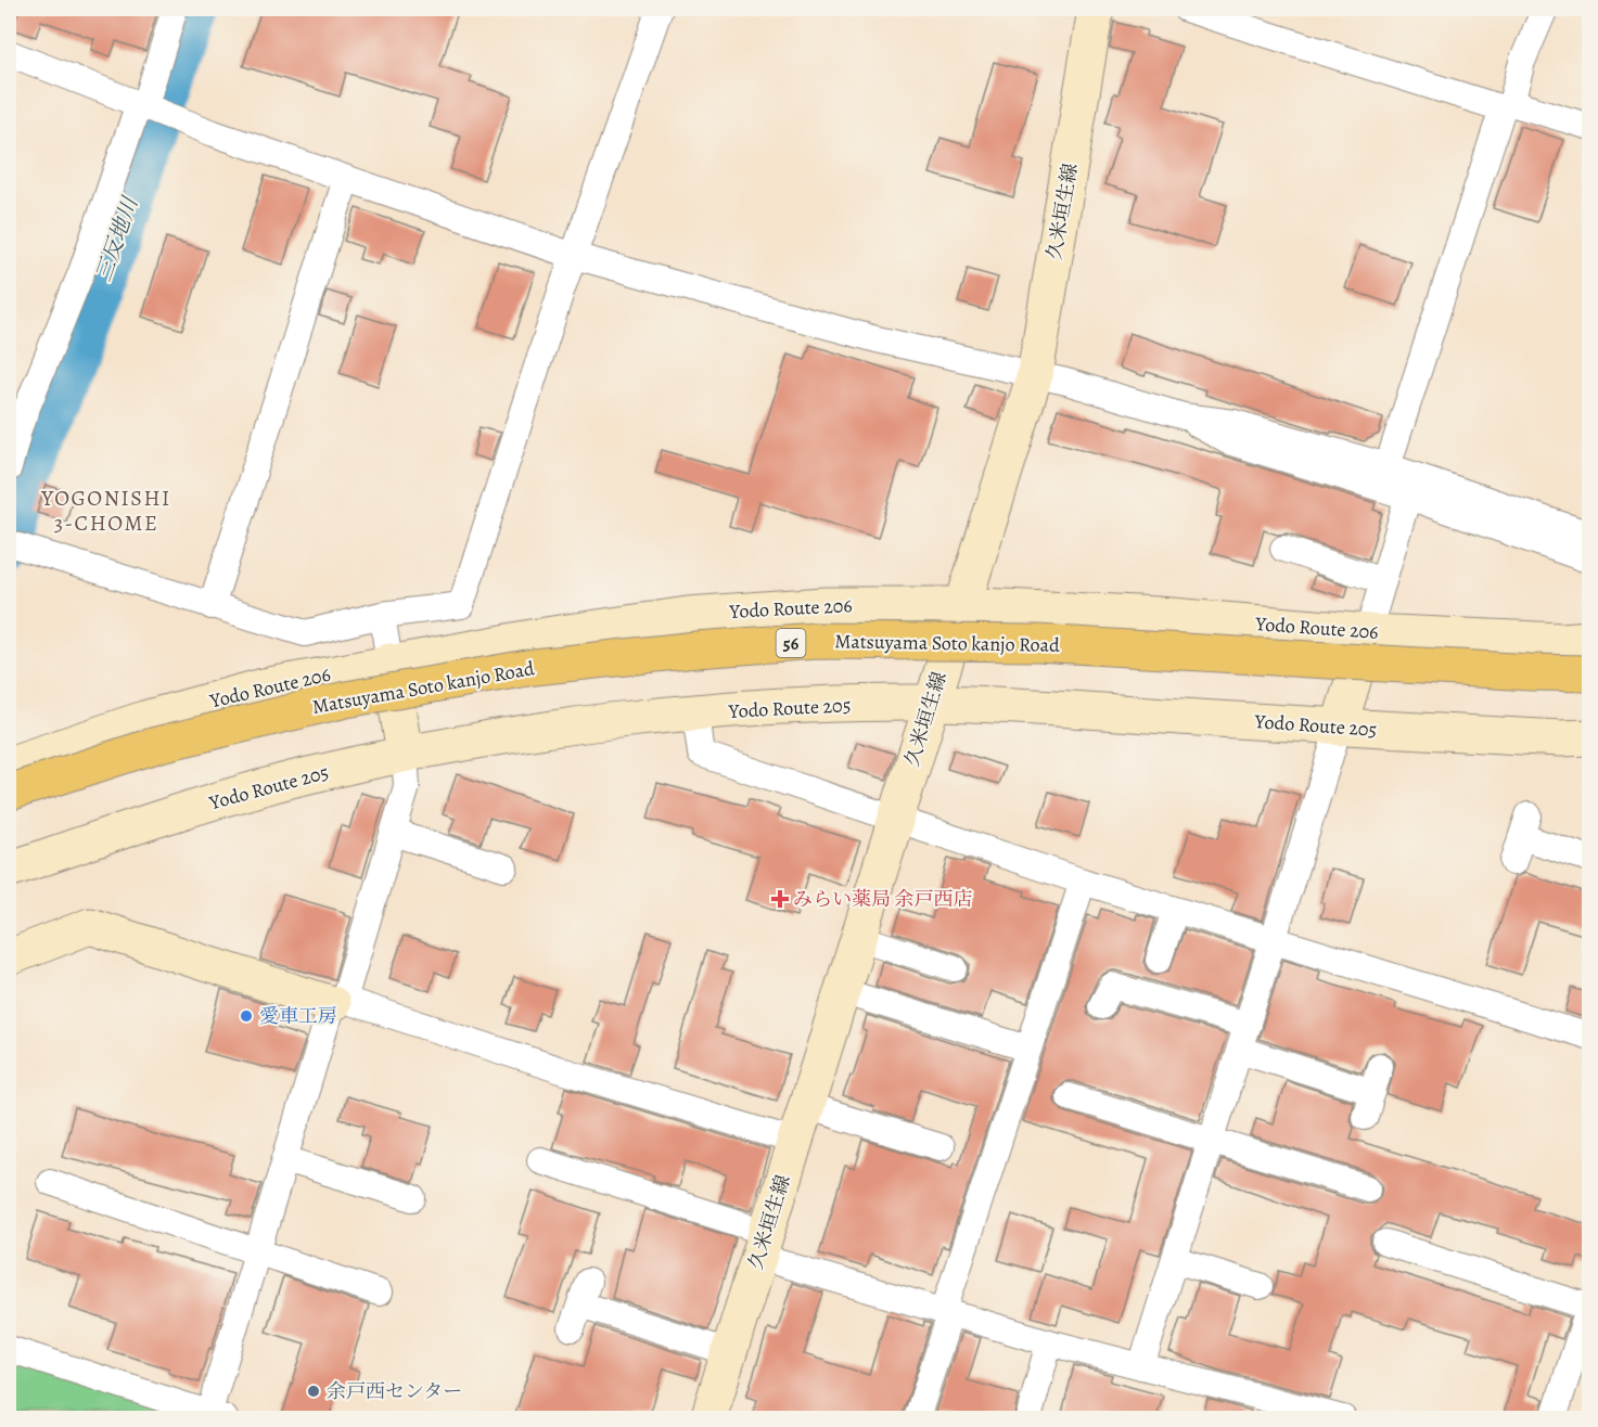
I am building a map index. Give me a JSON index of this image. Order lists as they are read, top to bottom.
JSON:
{
  "streets": {
    "highway": ["56", "Matsuyama Soto kanjo Road"],
    "street": ["久米垣生線", "Yodo Route 206", "Yodo Route 205"]
  },
  "crossings": [
    ["久米垣生線", "Yodo Route 206"],
    ["久米垣生線", "Yodo Route 205"]
  ],
  "districts": ["YOGONISHI 3-CHOME"],
  "water": ["三反地川"],
  "places": {
    "health": ["みらい薬局 余戸西店"],
    "other": ["愛車工房", "余戸西センター"]
  }
}
